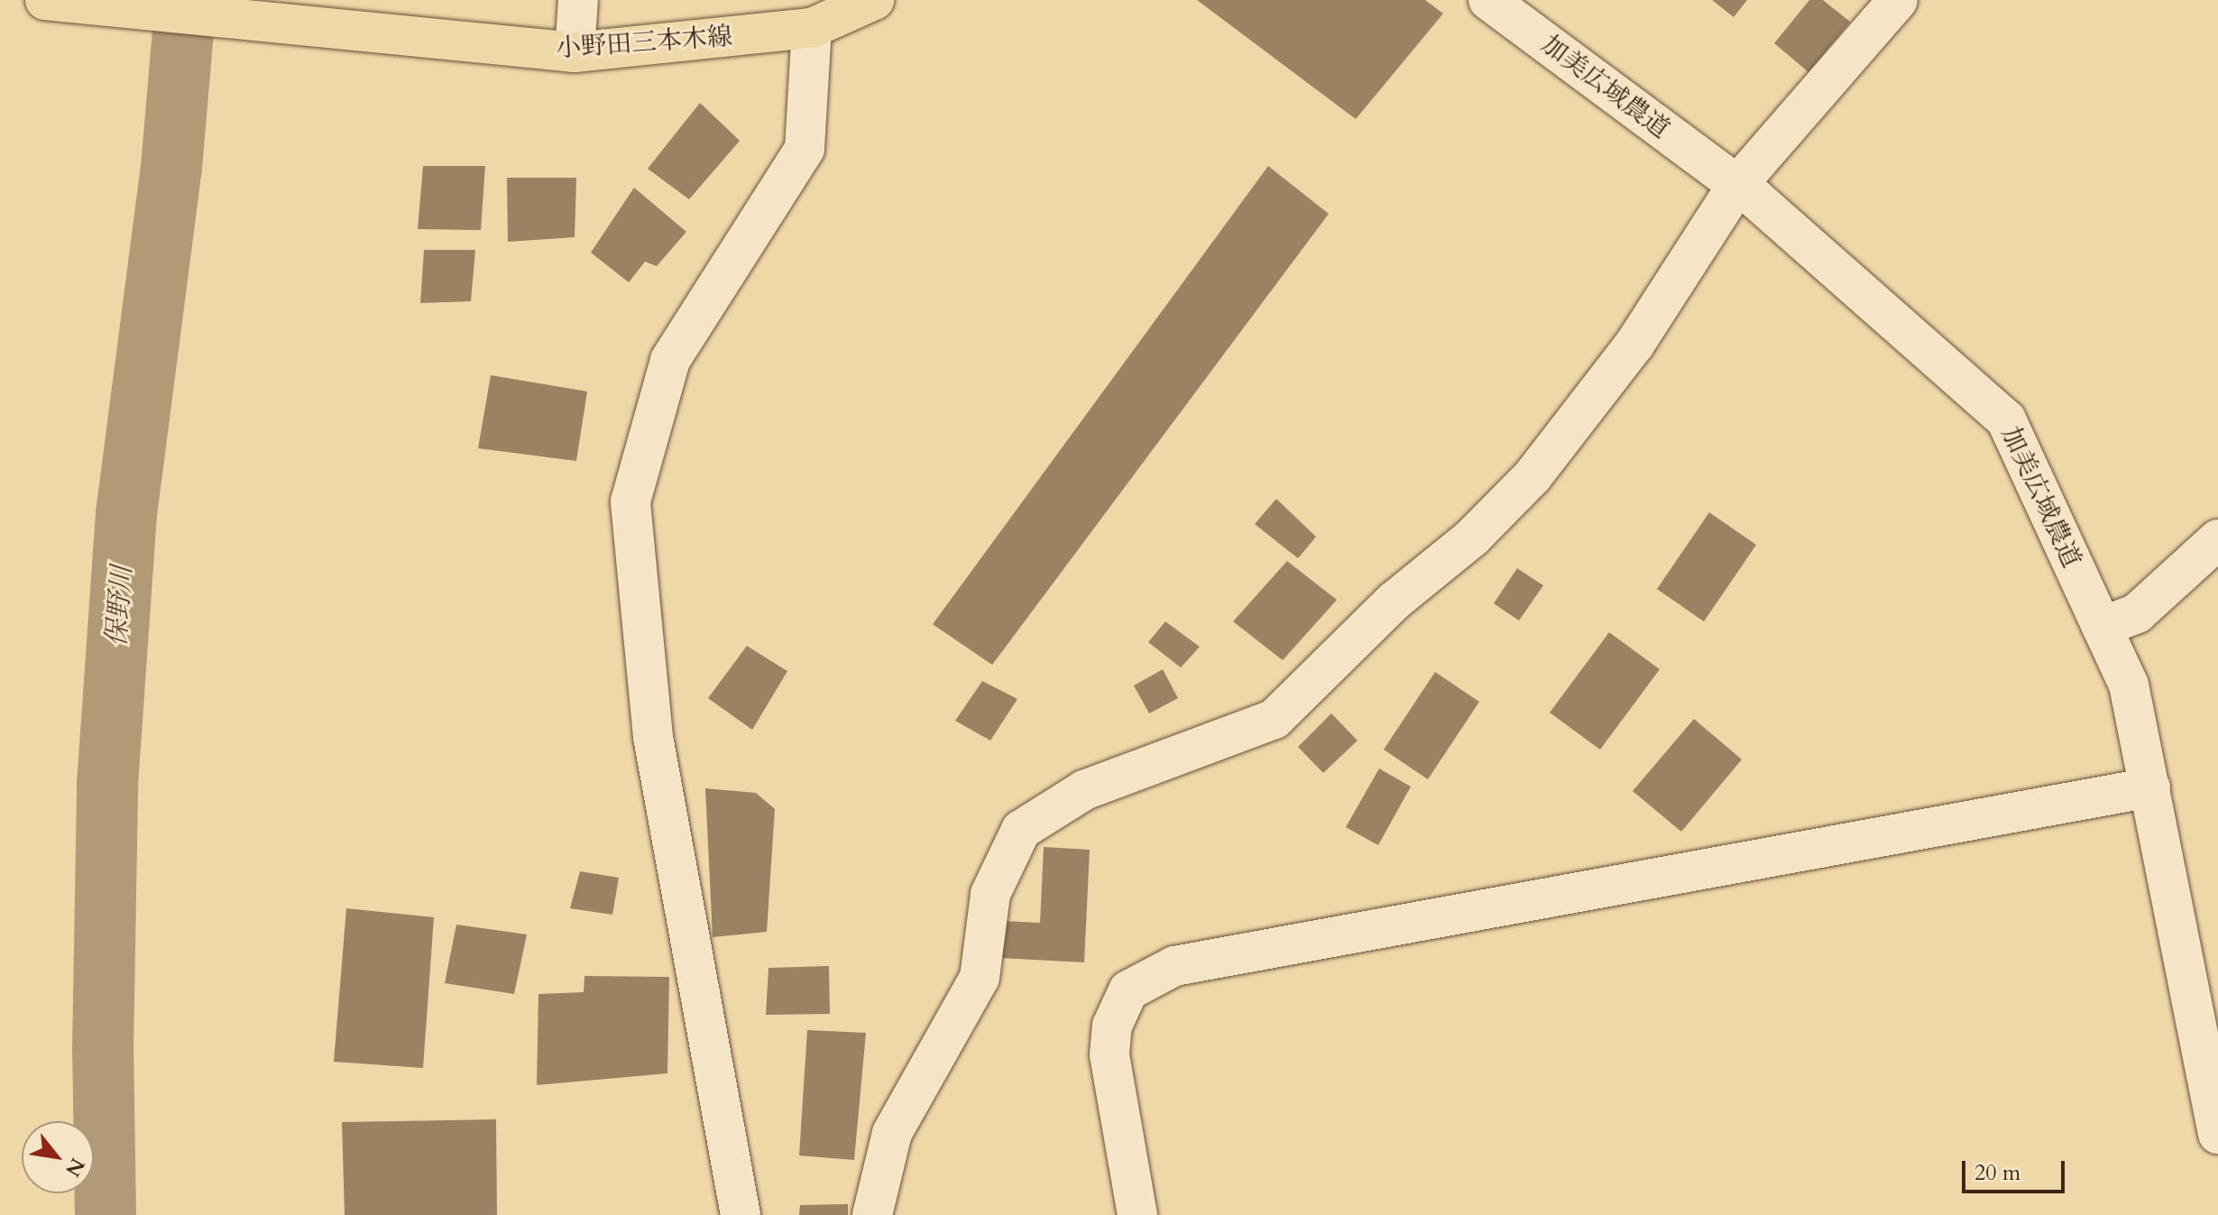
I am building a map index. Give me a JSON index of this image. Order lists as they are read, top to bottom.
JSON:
{
  "streets": {
    "main road": ["小野田三本木線"],
    "street": ["加美広域農道"]
  },
  "water": ["保野川"],
  "scale_bar": "20 m",
  "north": "bottom right"
}
